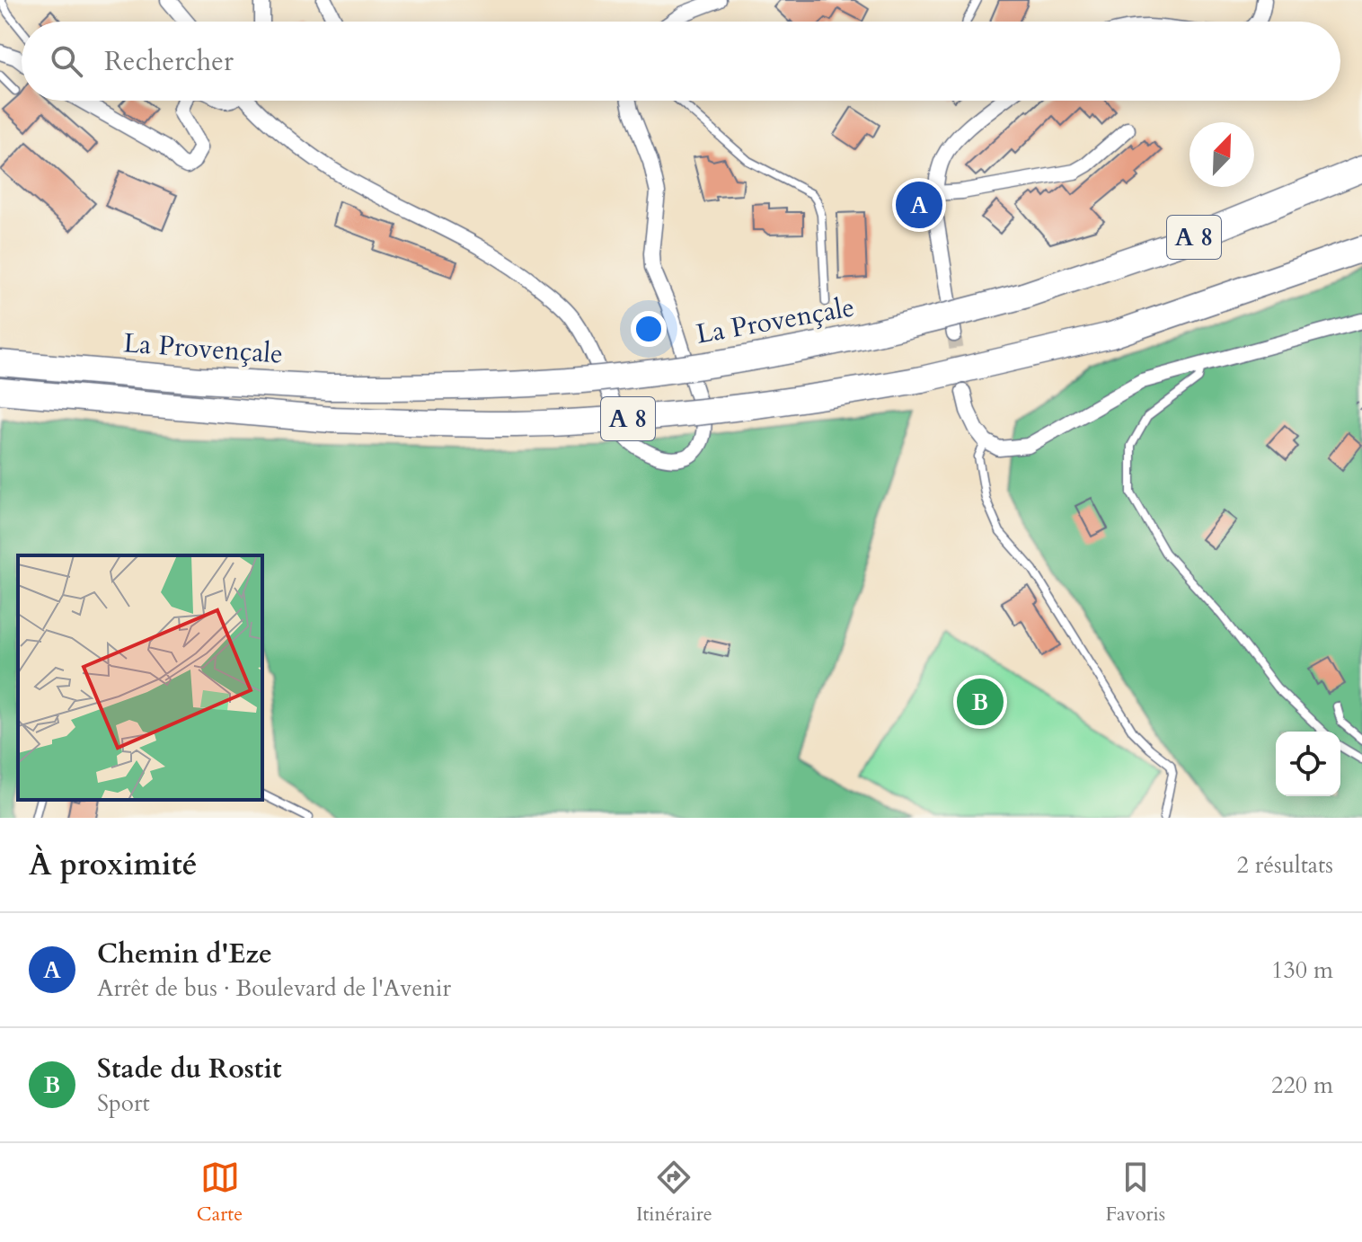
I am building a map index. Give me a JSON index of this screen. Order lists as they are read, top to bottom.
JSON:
{
  "streets": {
    "highway": ["A 8", "La Provençale"]
  },
  "north": "top right",
  "page": {
    "search": "Rechercher",
    "pins": ["A", "B"],
    "heading": ["À proximité", "2 résultats"],
    "list": [
      {
        "mark": "A",
        "name": "Chemin d'Eze",
        "note": "Arrêt de bus · Boulevard de l'Avenir",
        "value": "130 m"
      },
      {
        "mark": "B",
        "name": "Stade du Rostit",
        "note": "Sport",
        "value": "220 m"
      }
    ],
    "nav": ["Carte", "Itinéraire", "Favoris"]
  }
}
